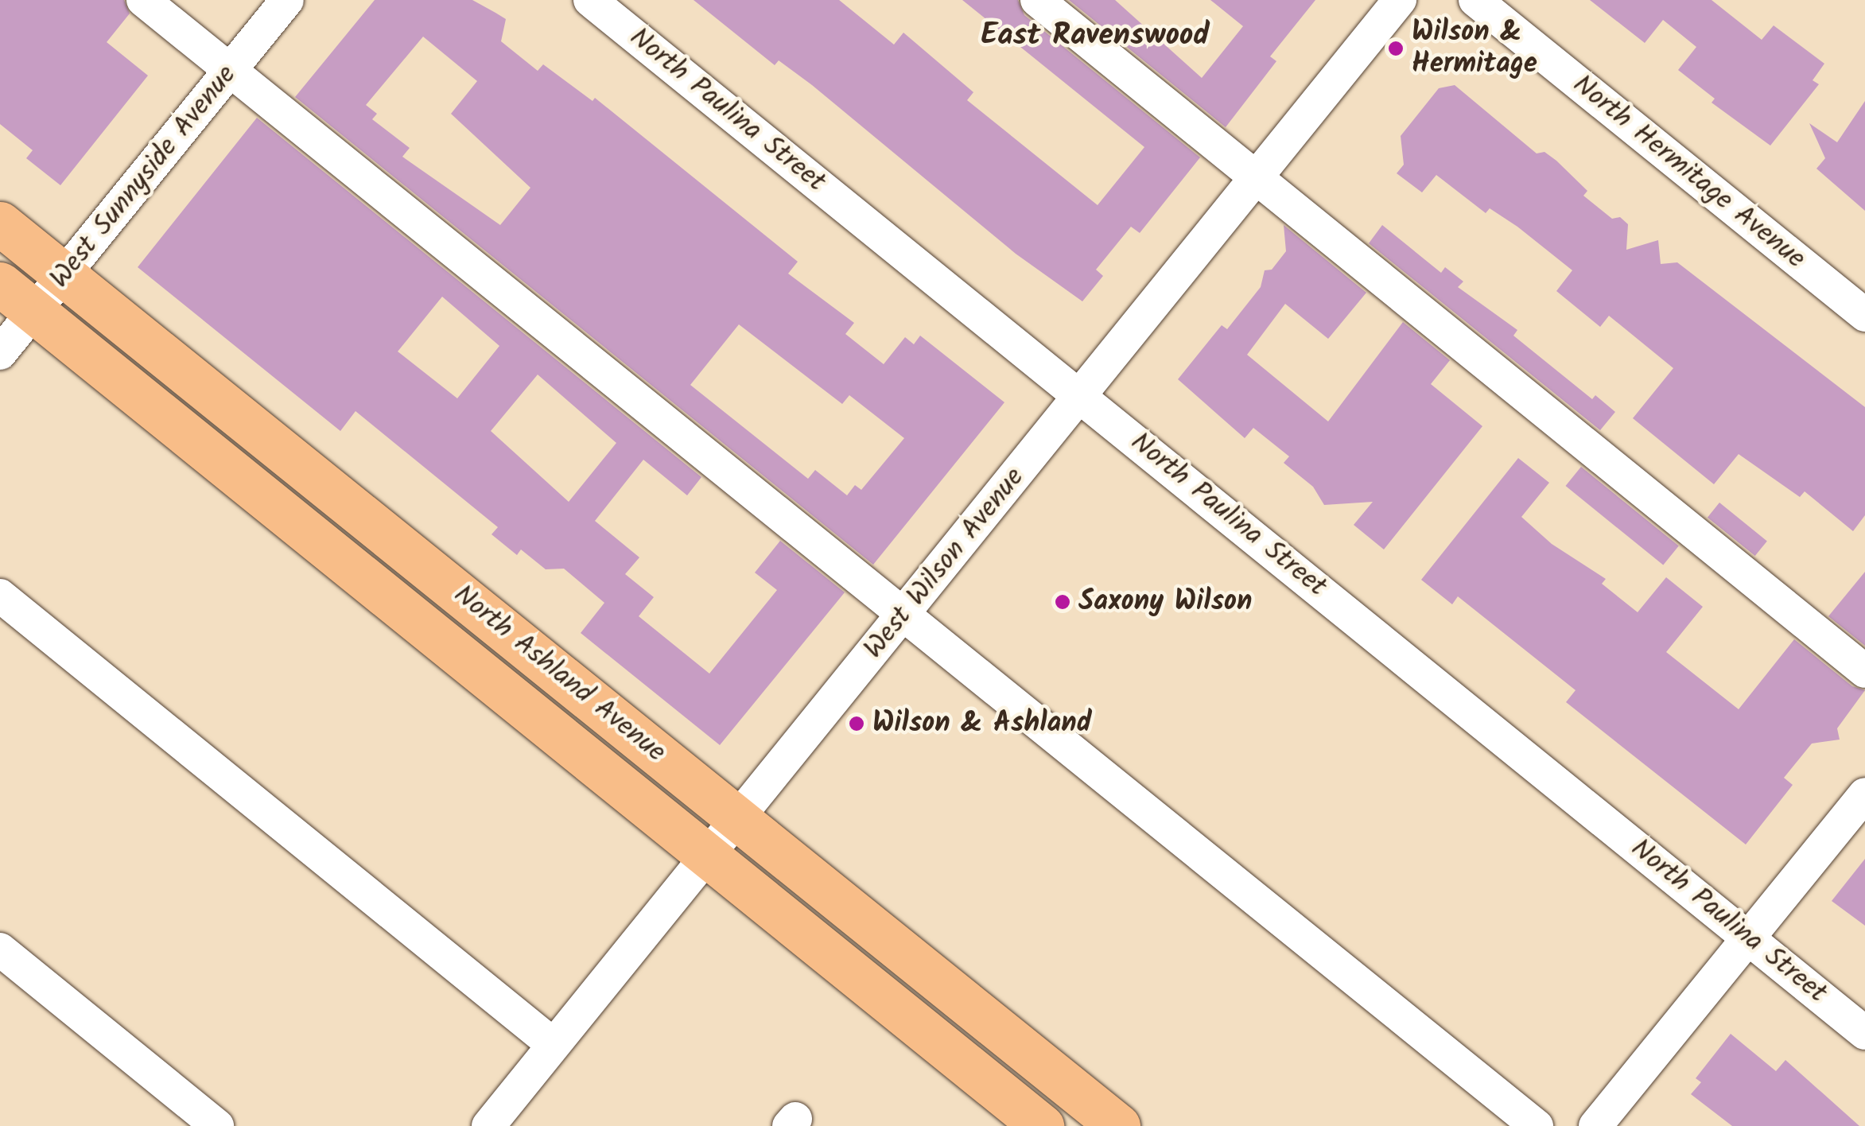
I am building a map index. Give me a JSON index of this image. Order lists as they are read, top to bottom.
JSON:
{
  "streets": {
    "main road": ["North Ashland Avenue"],
    "street": [
      "North Paulina Street",
      "North Hermitage Avenue",
      "West Sunnyside Avenue",
      "West Wilson Avenue"
    ]
  },
  "crossings": [
    ["North Paulina Street", "West Wilson Avenue"],
    ["West Sunnyside Avenue", "North Ashland Avenue"],
    ["West Wilson Avenue", "North Ashland Avenue"]
  ],
  "districts": ["East Ravenswood"],
  "places": ["Wilson & Hermitage", "Saxony Wilson", "Wilson & Ashland"]
}
